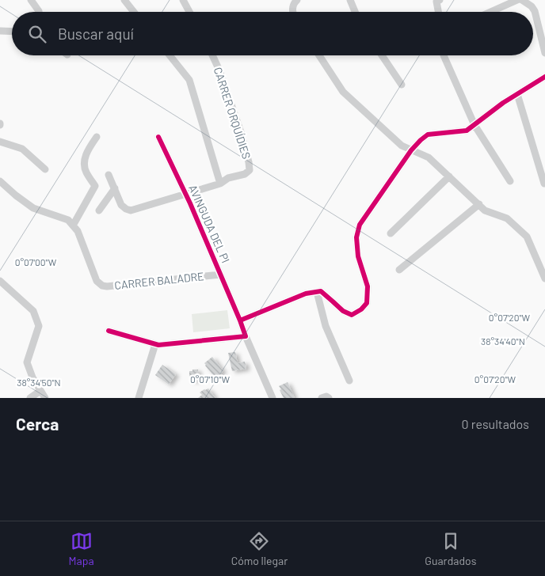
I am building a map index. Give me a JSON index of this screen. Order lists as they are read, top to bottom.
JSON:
{
  "streets": {
    "street": ["CARRER ORQUÍDIES", "AVINGUDA DEL PI", "CARRER BALADRE"]
  },
  "crossings": [
    ["CARRER ORQUÍDIES", "AVINGUDA DEL PI"],
    ["AVINGUDA DEL PI", "CARRER BALADRE"]
  ],
  "page": {
    "search": "Buscar aquí",
    "heading": ["Cerca", "0 resultados"],
    "nav": ["Mapa", "Cómo llegar", "Guardados"]
  },
  "coordinates": [
    "0°07'00\"W",
    "0°07'20\"W",
    "38°34'40\"N",
    "0°07'10\"W",
    "38°34'50\"N"
  ]
}
